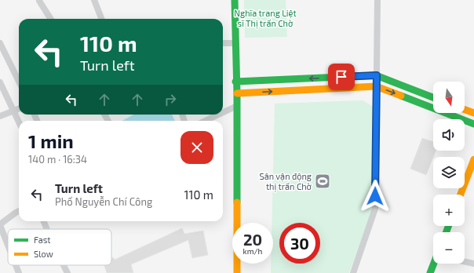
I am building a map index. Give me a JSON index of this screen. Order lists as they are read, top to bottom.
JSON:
{
  "parks": ["Nghĩa trang Liệt sĩ Thị trấn Chờ"],
  "places": {
    "sports": ["Sân vận động thị trấn Chờ"]
  },
  "legend": ["Fast", "Slow"],
  "north": "bottom",
  "page": {
    "turn": ["110 m", "Turn left"],
    "map_buttons": ["+", "−"],
    "heading": ["1 min", "140 m · 16:34"],
    "list": [
      {
        "name": "Turn left",
        "note": "Phố Nguyễn Chí Công",
        "value": "110 m"
      }
    ],
    "speed": "20 km/h",
    "limit": "30"
  }
}
